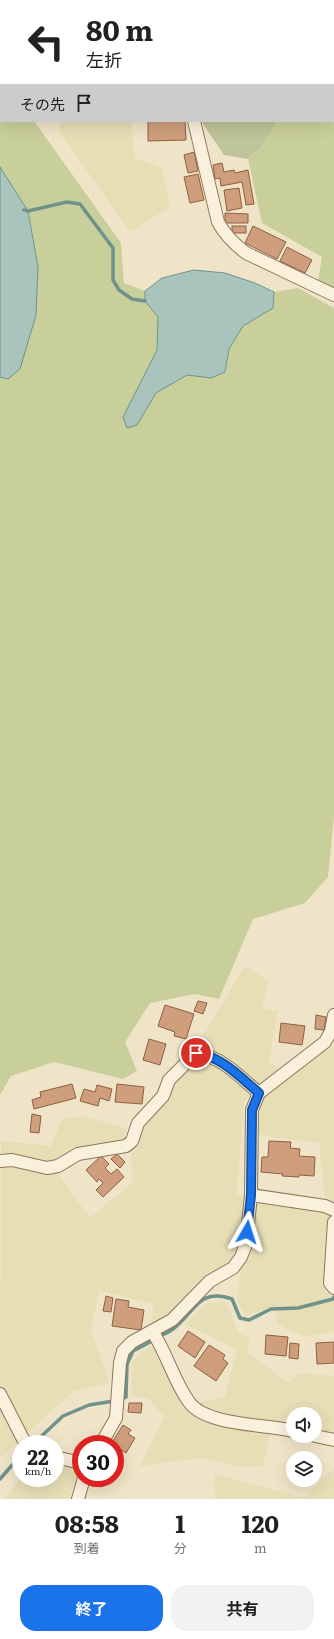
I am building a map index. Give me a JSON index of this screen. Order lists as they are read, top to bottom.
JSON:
{
  "page": {
    "turn": ["80 m", "左折"],
    "then": "その先",
    "speed": "22 km/h",
    "limit": "30",
    "eta": [
      "08:58",
      "到着",
      "1",
      "分",
      "120",
      "m"
    ],
    "buttons": ["終了", "共有"]
  }
}
